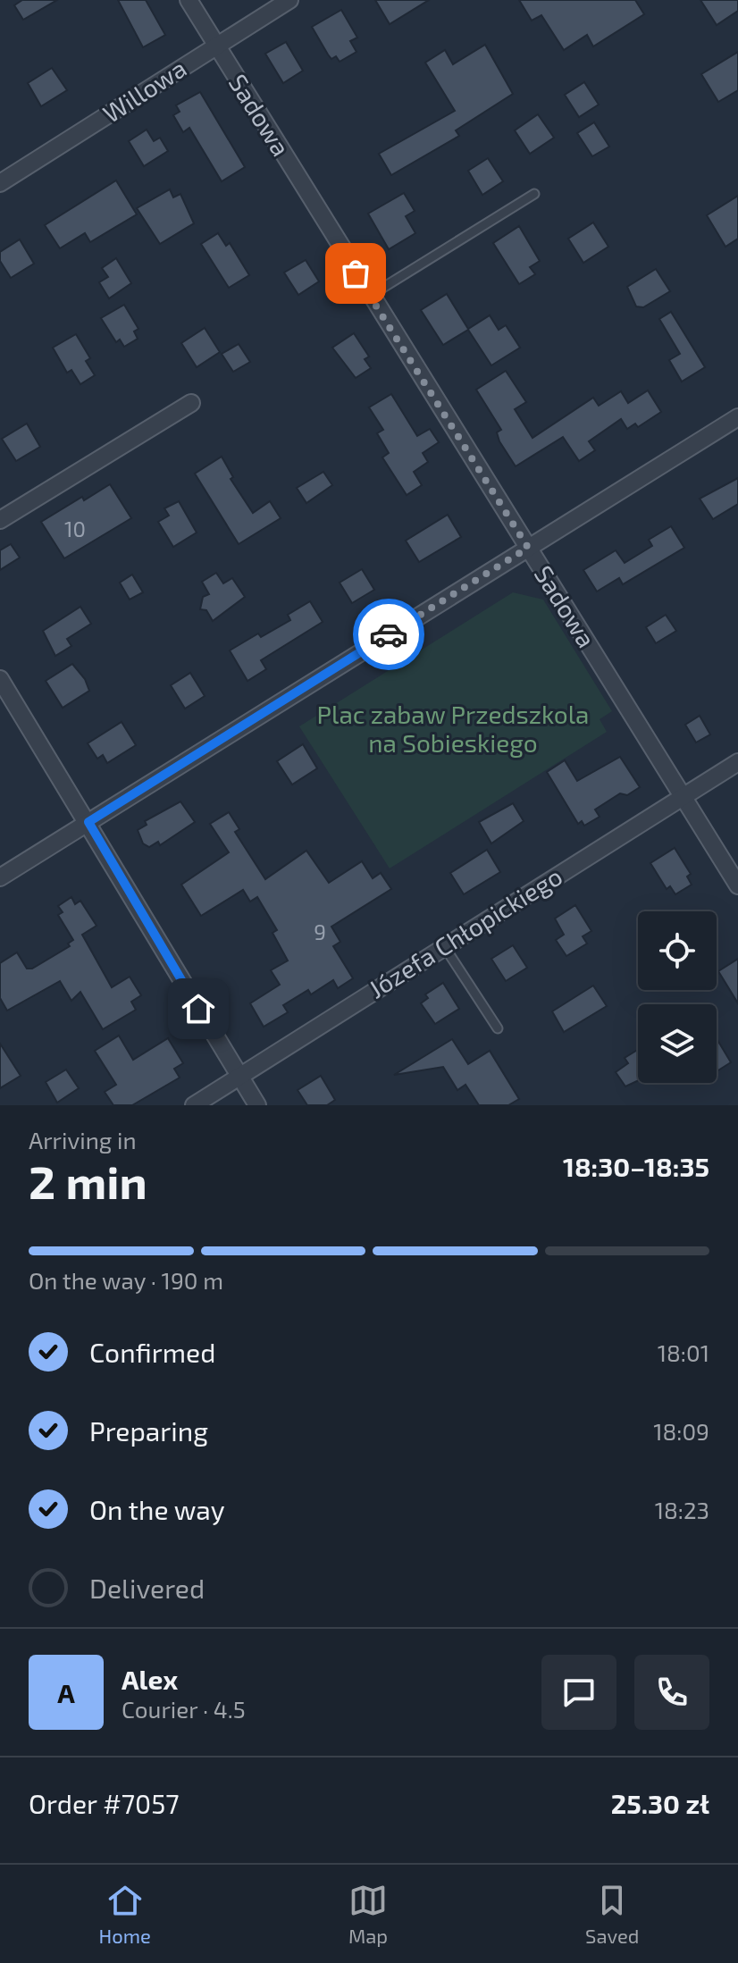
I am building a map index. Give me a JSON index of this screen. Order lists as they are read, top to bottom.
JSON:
{
  "streets": {
    "street": ["Willowa", "Sadowa", "Józefa Chłopickiego"]
  },
  "crossings": [
    ["Willowa", "Sadowa"],
    ["Sadowa", "Józefa Chłopickiego"]
  ],
  "parks": ["Plac zabaw Przedszkola na Sobieskiego"],
  "house_numbers": ["10", "9"],
  "page": {
    "heading": ["2 min", "Arriving in", "18:30–18:35"],
    "panel": [
      "Alex",
      "Courier · 4.5",
      "Order #7057",
      "25.30 zł"
    ],
    "bar": "On the way · 190 m",
    "list": [
      ["Confirmed", "18:01"],
      ["Preparing", "18:09"],
      ["On the way", "18:23"],
      "Delivered"
    ],
    "round": "A",
    "tabs": ["Home", "Map", "Saved"]
  }
}
